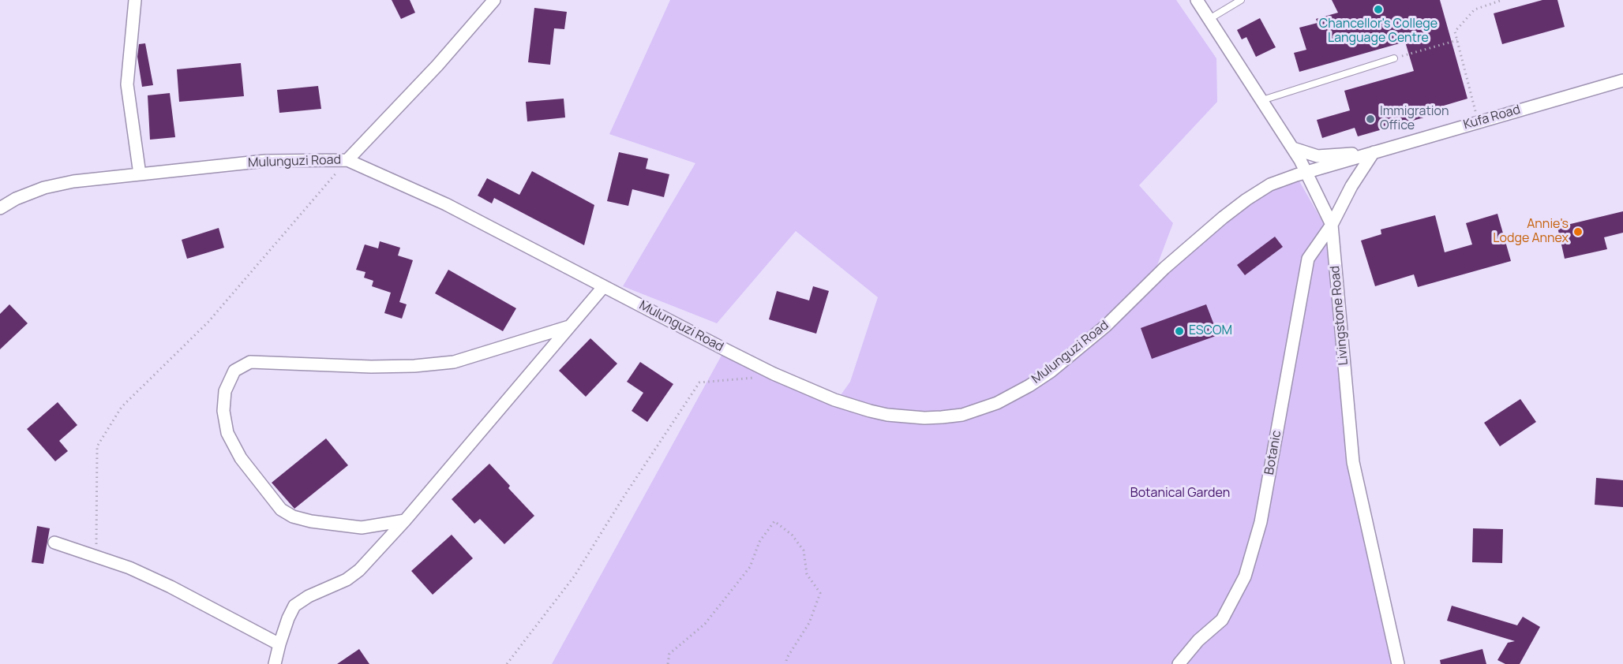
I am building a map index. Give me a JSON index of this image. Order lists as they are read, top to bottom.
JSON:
{
  "streets": {
    "street": [
      "Kufa Road",
      "Mulunguzi Road",
      "Livingstone Road",
      "Botanic"
    ]
  },
  "crossings": [
    ["Kufa Road", "Mulunguzi Road"],
    ["Kufa Road", "Livingstone Road"],
    ["Kufa Road", "Botanic"],
    ["Mulunguzi Road", "Livingstone Road"],
    ["Livingstone Road", "Botanic"]
  ],
  "parks": ["Botanical Garden"],
  "places": [
    "Chancellor's College Language Centre",
    "Immigration Office",
    "Annie's Lodge Annex",
    "ESCOM"
  ]
}
